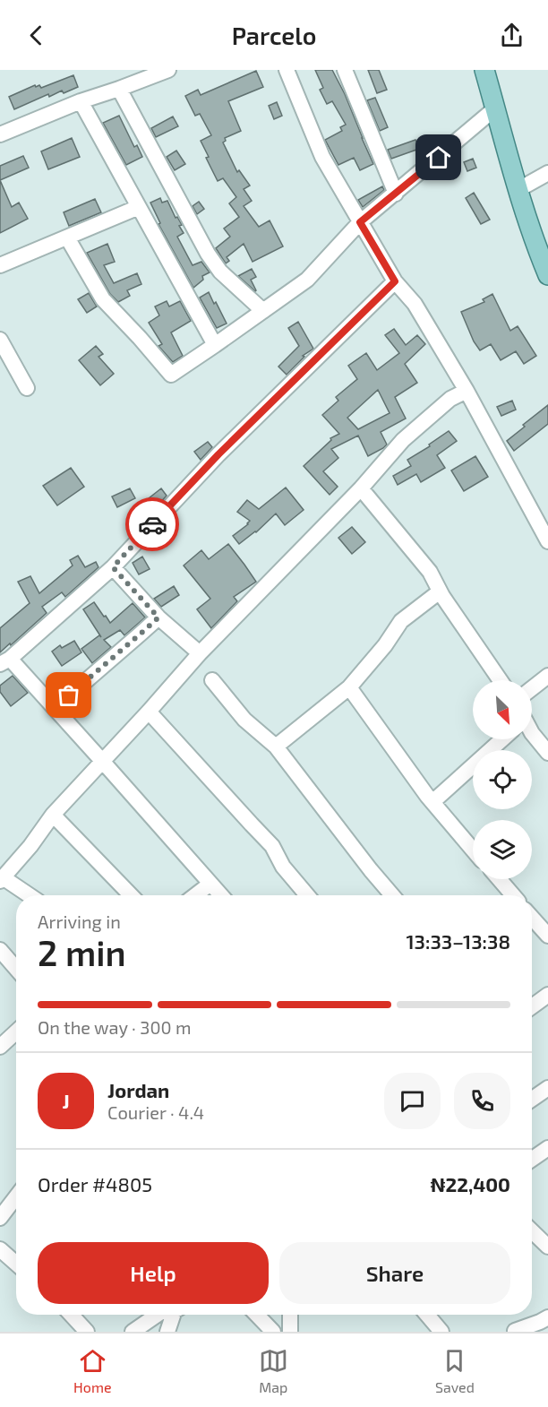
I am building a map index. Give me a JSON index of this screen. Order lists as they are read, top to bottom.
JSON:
{
  "north": "bottom right",
  "page": {
    "header": "Parcelo",
    "heading": ["2 min", "Arriving in", "13:33–13:38"],
    "panel": [
      "Jordan",
      "Courier · 4.4",
      "Order #4805",
      "₦22,400"
    ],
    "bar": "On the way · 300 m",
    "round": "J",
    "buttons": ["Help", "Share"],
    "tabs": ["Home", "Map", "Saved"]
  }
}
